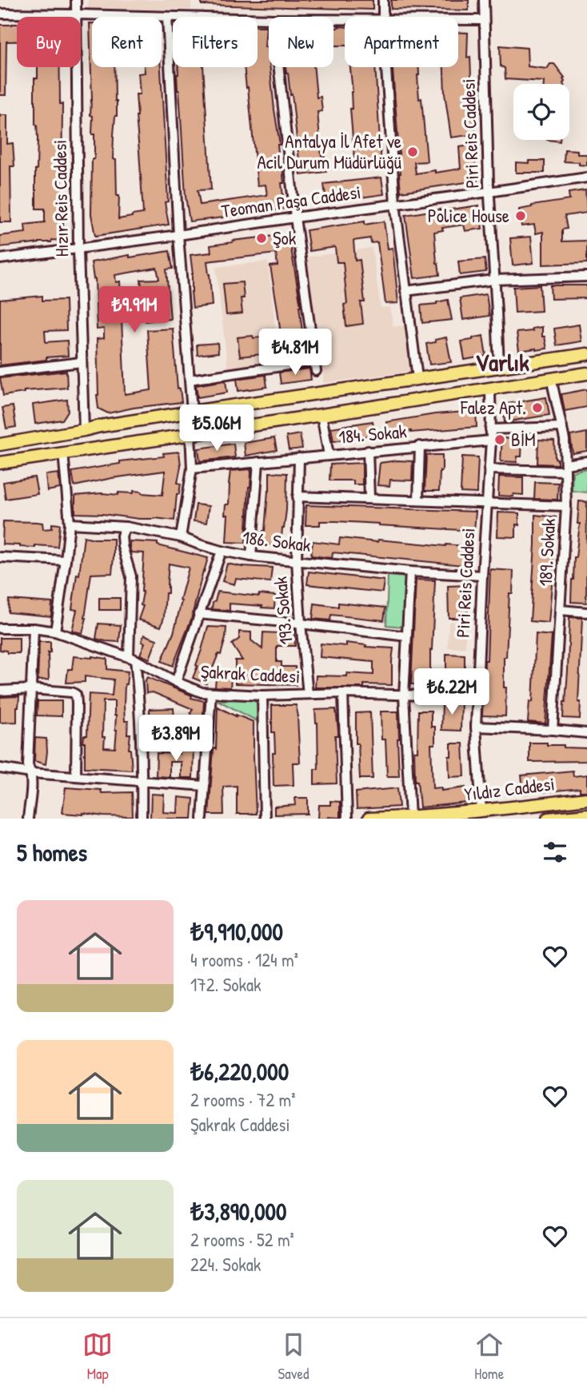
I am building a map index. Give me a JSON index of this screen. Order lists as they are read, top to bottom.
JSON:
{
  "streets": {
    "main road": ["Yıldız Caddesi"],
    "street": [
      "Piri Reis Caddesi",
      "Hızır Reis Caddesi",
      "Teoman Paşa Caddesi",
      "184. Sokak",
      "186. Sokak",
      "189. Sokak",
      "193. Sokak",
      "Şakrak Caddesi"
    ]
  },
  "crossings": [
    ["Piri Reis Caddesi", "Teoman Paşa Caddesi"],
    ["Piri Reis Caddesi", "184. Sokak"],
    ["Piri Reis Caddesi", "186. Sokak"],
    ["Piri Reis Caddesi", "Şakrak Caddesi"],
    ["Piri Reis Caddesi", "Yıldız Caddesi"],
    ["Hızır Reis Caddesi", "Teoman Paşa Caddesi"],
    ["184. Sokak", "193. Sokak"],
    ["186. Sokak", "193. Sokak"],
    ["193. Sokak", "Şakrak Caddesi"]
  ],
  "districts": ["Varlık"],
  "places": [
    "Antalya İl Afet ve Acil Durum Müdürlüğü",
    "Police House",
    "Şok",
    "Falez Apt.",
    "BİM"
  ],
  "page": {
    "chip": [
      "Buy",
      "Rent",
      "Filters",
      "New",
      "Apartment"
    ],
    "price": [
      "₺9.91M",
      "₺4.81M",
      "₺5.06M",
      "₺6.22M",
      "₺3.89M"
    ],
    "heading": "5 homes",
    "list": [
      {
        "name": "₺9,910,000",
        "note": "4 rooms · 124 m² · 172. Sokak"
      },
      {
        "name": "₺6,220,000",
        "note": "2 rooms · 72 m² · Şakrak Caddesi"
      },
      {
        "name": "₺3,890,000",
        "note": "2 rooms · 52 m² · 224. Sokak"
      }
    ],
    "tabs": ["Map", "Saved", "Home"]
  }
}
